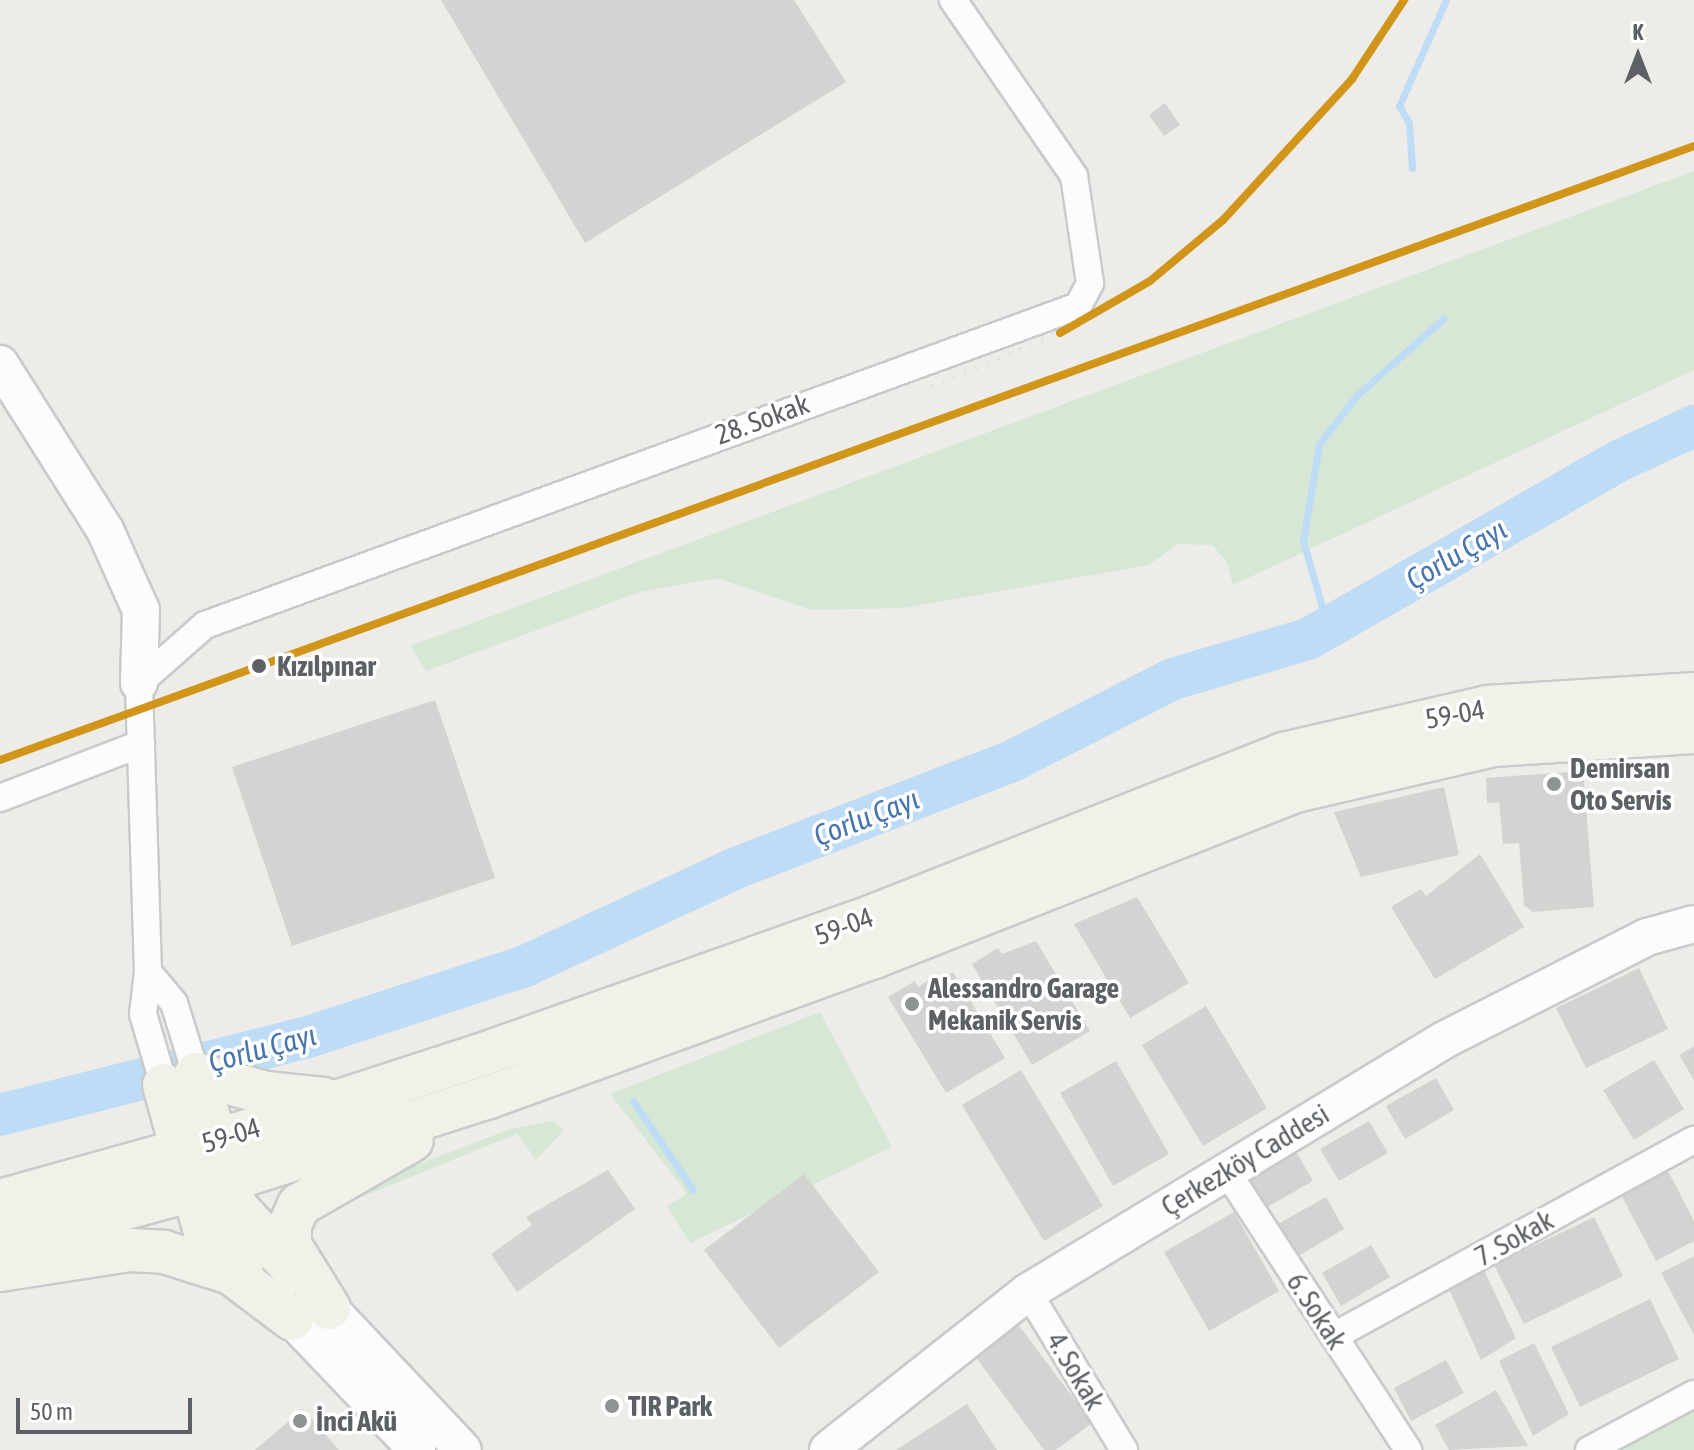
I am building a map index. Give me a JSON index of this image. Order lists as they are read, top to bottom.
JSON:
{
  "streets": {
    "main road": ["59-04", "Çerkezköy Caddesi"],
    "street": [
      "28. Sokak",
      "7. Sokak",
      "6. Sokak",
      "4. Sokak"
    ]
  },
  "crossings": [
    ["Çerkezköy Caddesi", "6. Sokak"],
    ["Çerkezköy Caddesi", "4. Sokak"],
    ["7. Sokak", "6. Sokak"]
  ],
  "water": ["Çorlu Çayı"],
  "places": [
    "Kızılpınar",
    "Demirsan Oto Servis",
    "Alessandro Garage Mekanik Servis",
    "TIR Park",
    "İnci Akü"
  ],
  "scale_bar": "50 m",
  "north": "top"
}
